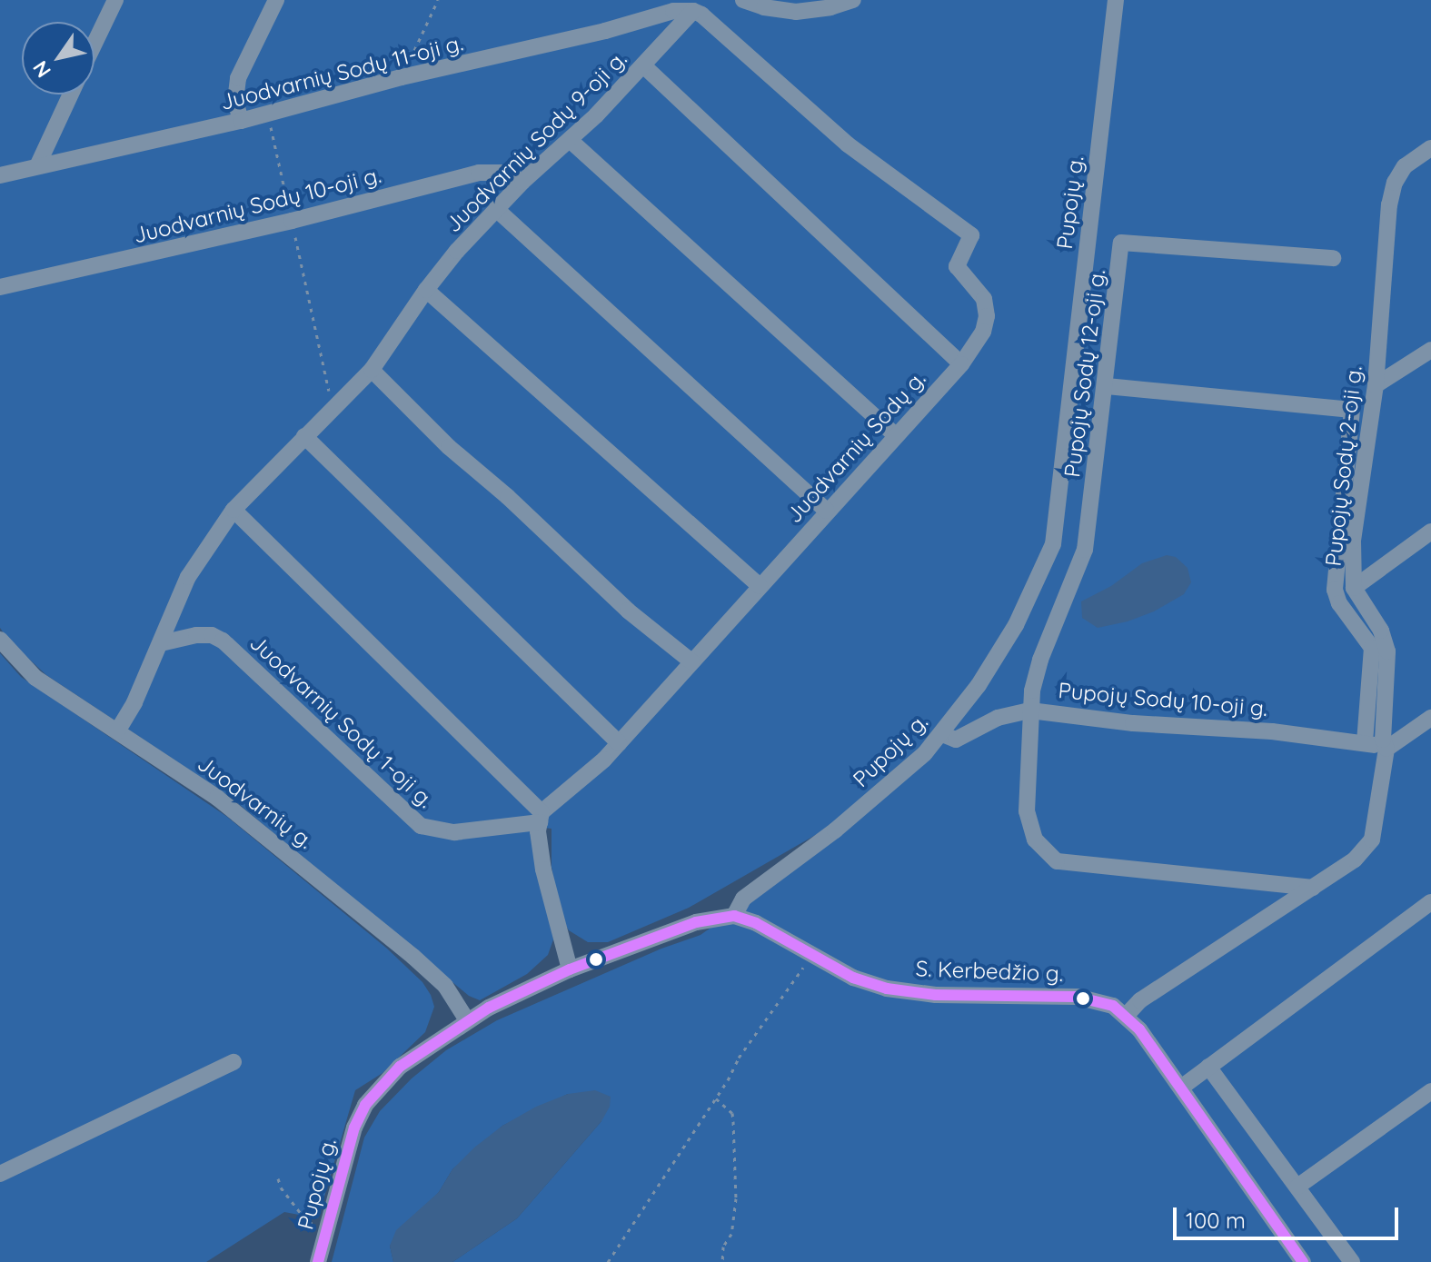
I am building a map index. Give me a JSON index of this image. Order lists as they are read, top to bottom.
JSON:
{
  "streets": {
    "street": [
      "Juodvarnių Sodų 11-oji g.",
      "Juodvarnių Sodų 9-oji g.",
      "Pupojų g.",
      "Juodvarnių Sodų 10-oji g.",
      "Pupojų Sodų 12-oji g.",
      "Juodvarnių Sodų g.",
      "Pupojų Sodų 2-oji g.",
      "Pupojų Sodų 10-oji g.",
      "Juodvarnių Sodų 1-oji g.",
      "Juodvarnių g.",
      "S. Kerbedžio g."
    ]
  },
  "crossings": [
    ["Juodvarnių Sodų 11-oji g.", "Juodvarnių Sodų 9-oji g."],
    ["Juodvarnių Sodų 11-oji g.", "Juodvarnių Sodų g."],
    ["Juodvarnių Sodų 9-oji g.", "Juodvarnių Sodų 10-oji g."],
    ["Juodvarnių Sodų 9-oji g.", "Juodvarnių Sodų g."],
    ["Juodvarnių Sodų 9-oji g.", "Juodvarnių Sodų 1-oji g."],
    ["Juodvarnių Sodų 9-oji g.", "Juodvarnių g."],
    ["Pupojų g.", "Pupojų Sodų 10-oji g."],
    ["Pupojų g.", "Juodvarnių g."],
    ["Pupojų g.", "S. Kerbedžio g."],
    ["Pupojų Sodų 12-oji g.", "Pupojų Sodų 2-oji g."],
    ["Pupojų Sodų 12-oji g.", "Pupojų Sodų 10-oji g."],
    ["Juodvarnių Sodų g.", "Juodvarnių Sodų 1-oji g."],
    ["Pupojų Sodų 2-oji g.", "Pupojų Sodų 10-oji g."],
    ["Pupojų Sodų 2-oji g.", "S. Kerbedžio g."]
  ],
  "scale_bar": "100 m",
  "north": "bottom left"
}
